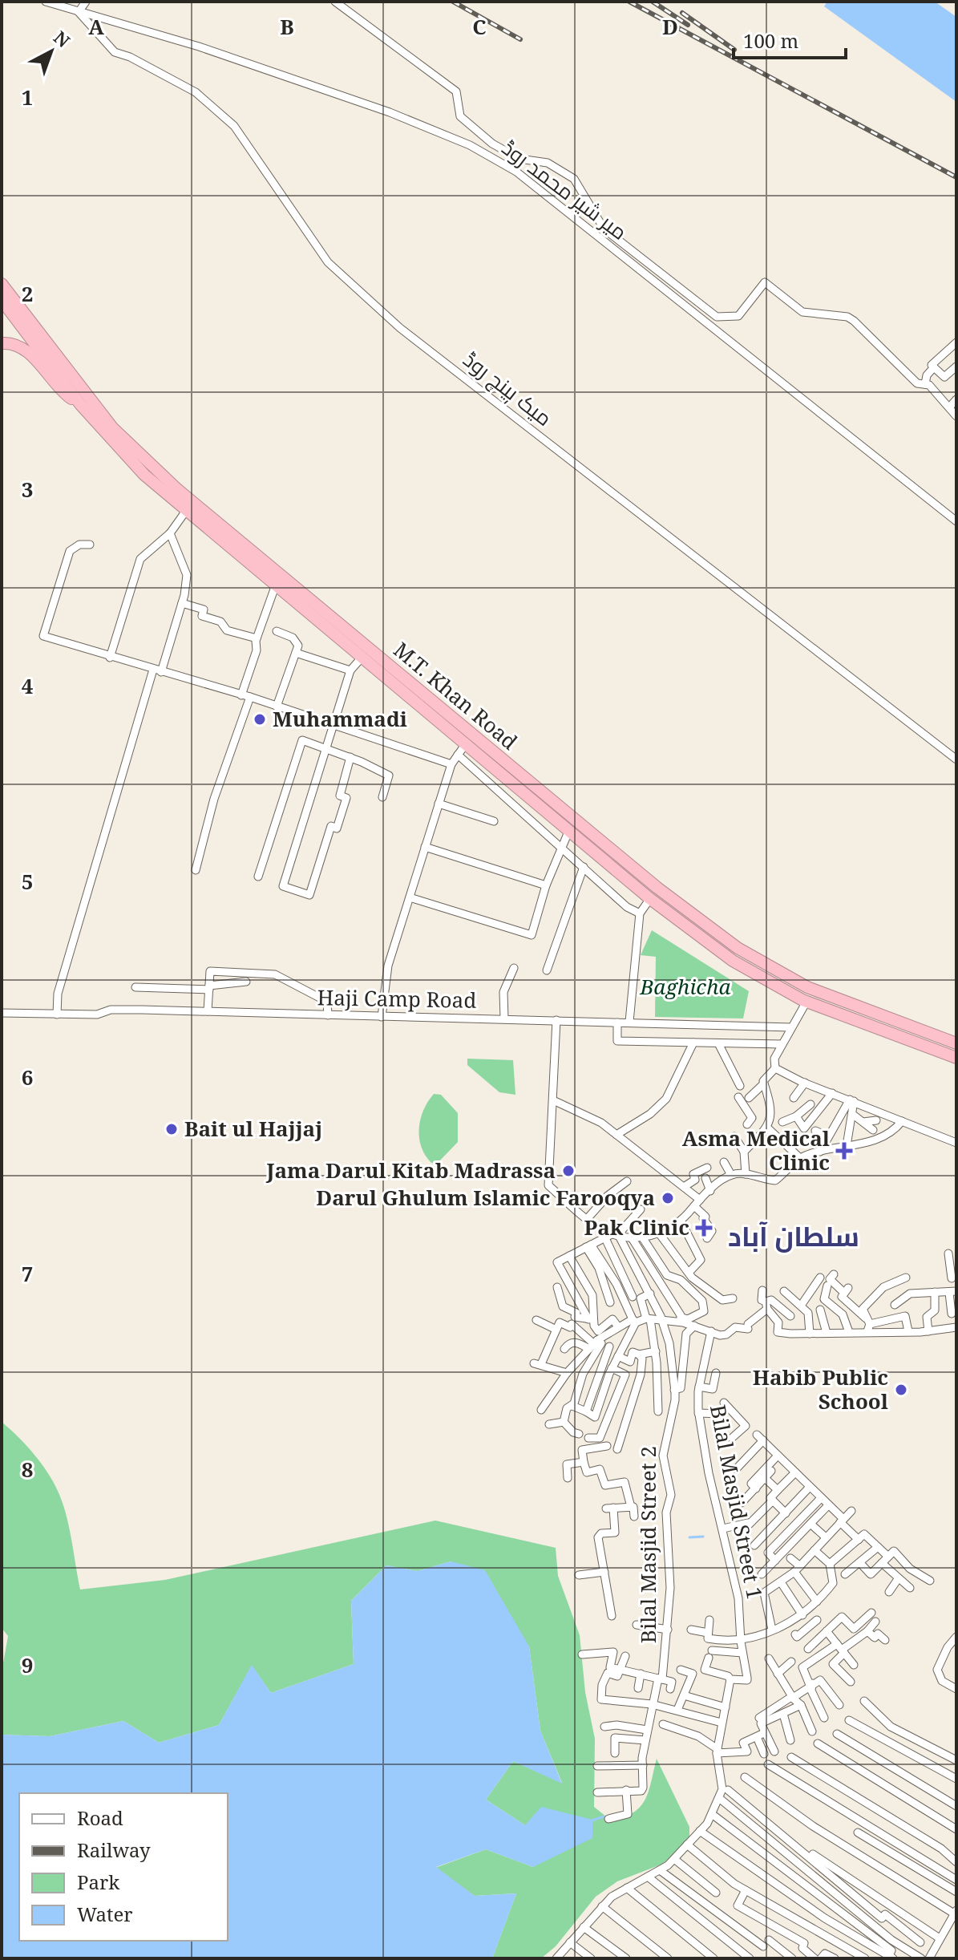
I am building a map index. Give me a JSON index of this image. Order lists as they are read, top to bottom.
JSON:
{
  "streets": {
    "highway": ["M.T. Khan Road"],
    "street": [
      "میر شیر محمد روڈ",
      "میک ہینچ روڈ",
      "Haji Camp Road",
      "Bilal Masjid Street 1",
      "Bilal Masjid Street 2"
    ]
  },
  "crossings": [
    ["میر شیر محمد روڈ", "میک ہینچ روڈ"]
  ],
  "districts": ["سلطان آباد"],
  "parks": ["Baghicha"],
  "places": {
    "other": [
      "Muhammadi",
      "Bait ul Hajjaj",
      "Jama Darul Kitab Madrassa",
      "Darul Ghulum Islamic Farooqya",
      "Habib Public School"
    ],
    "health": ["Asma Medical Clinic", "Pak Clinic"]
  },
  "legend": [
    "Road",
    "Railway",
    "Park",
    "Water"
  ],
  "scale_bar": "100 m",
  "north": "top right",
  "grid": {
    "columns": [
      "A",
      "B",
      "C",
      "D"
    ],
    "rows": [
      "1",
      "2",
      "3",
      "4",
      "5",
      "6",
      "7",
      "8",
      "9"
    ]
  }
}
